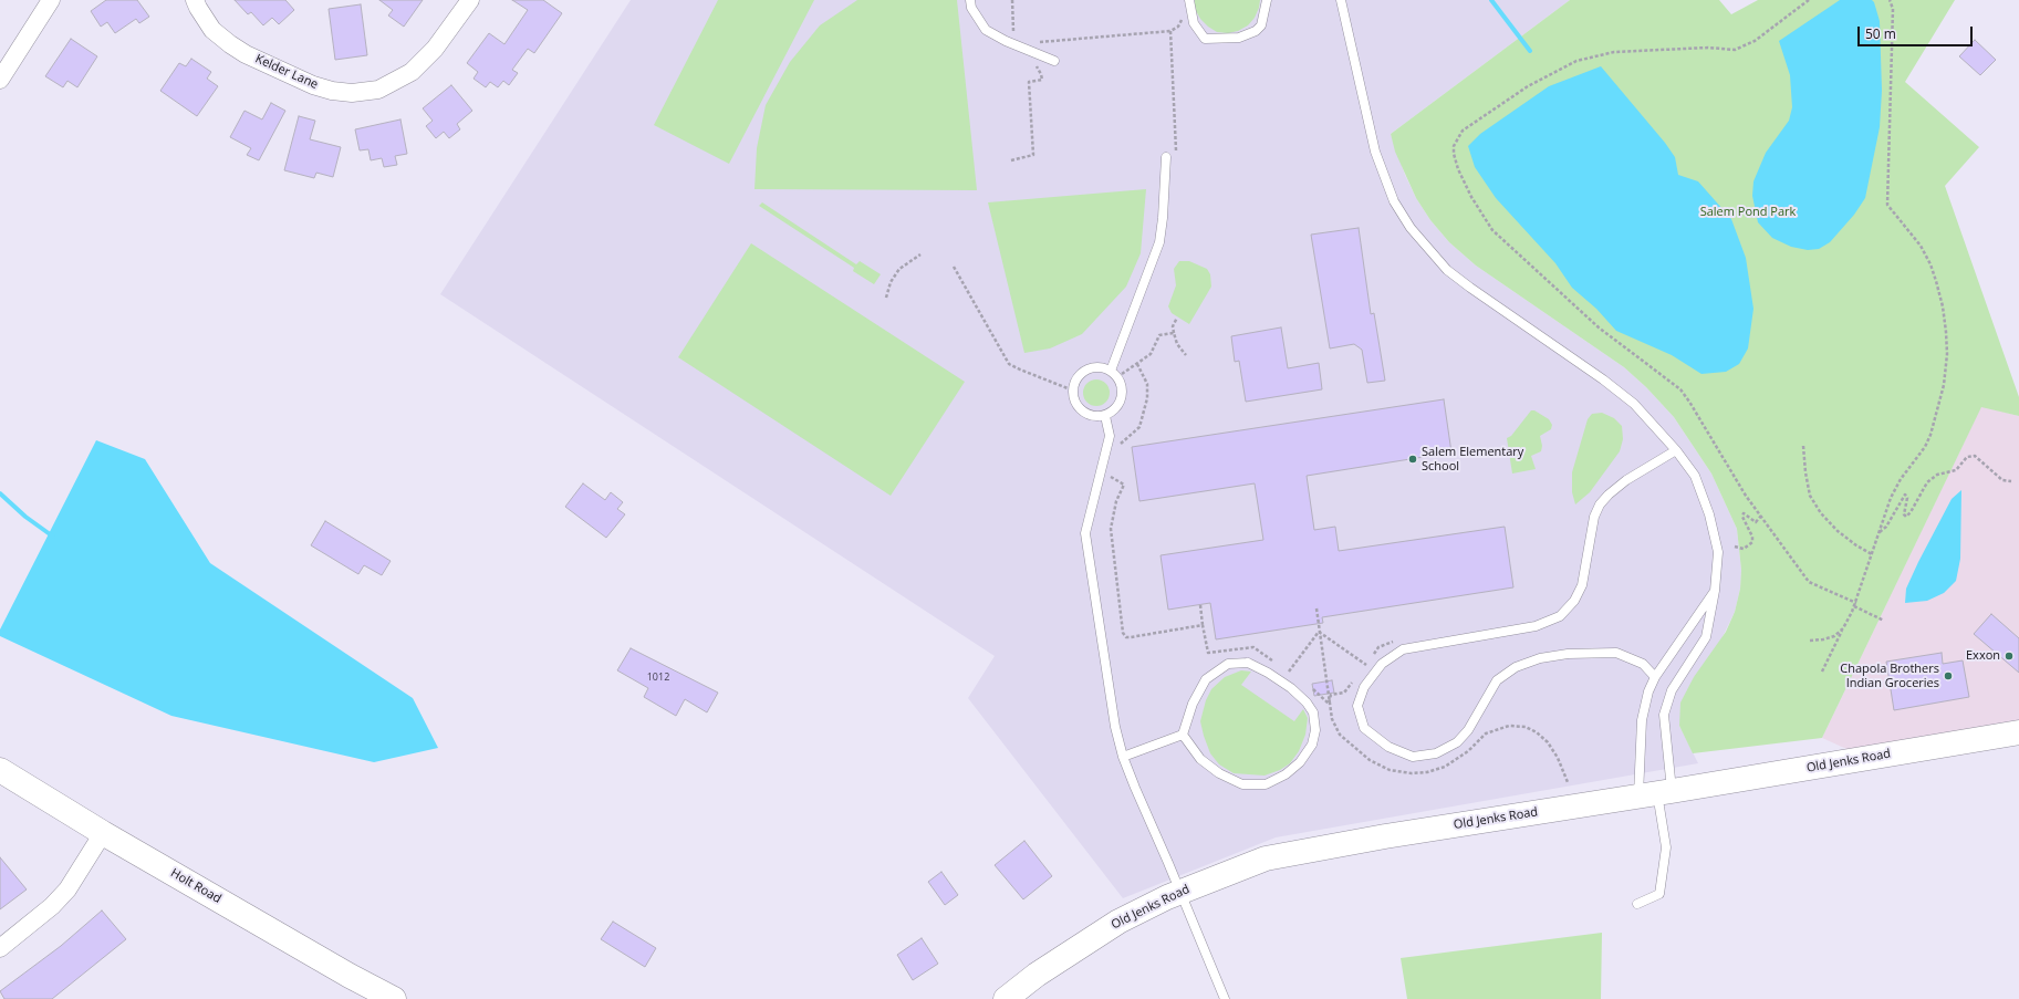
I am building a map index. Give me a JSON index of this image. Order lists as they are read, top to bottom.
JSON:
{
  "streets": {
    "street": ["Kelder Lane", "Old Jenks Road", "Holt Road"]
  },
  "parks": ["Salem Pond Park"],
  "places": ["Salem Elementary School", "Exxon", "Chapola Brothers Indian Groceries"],
  "house_numbers": ["1012"],
  "scale_bar": "50 m"
}
